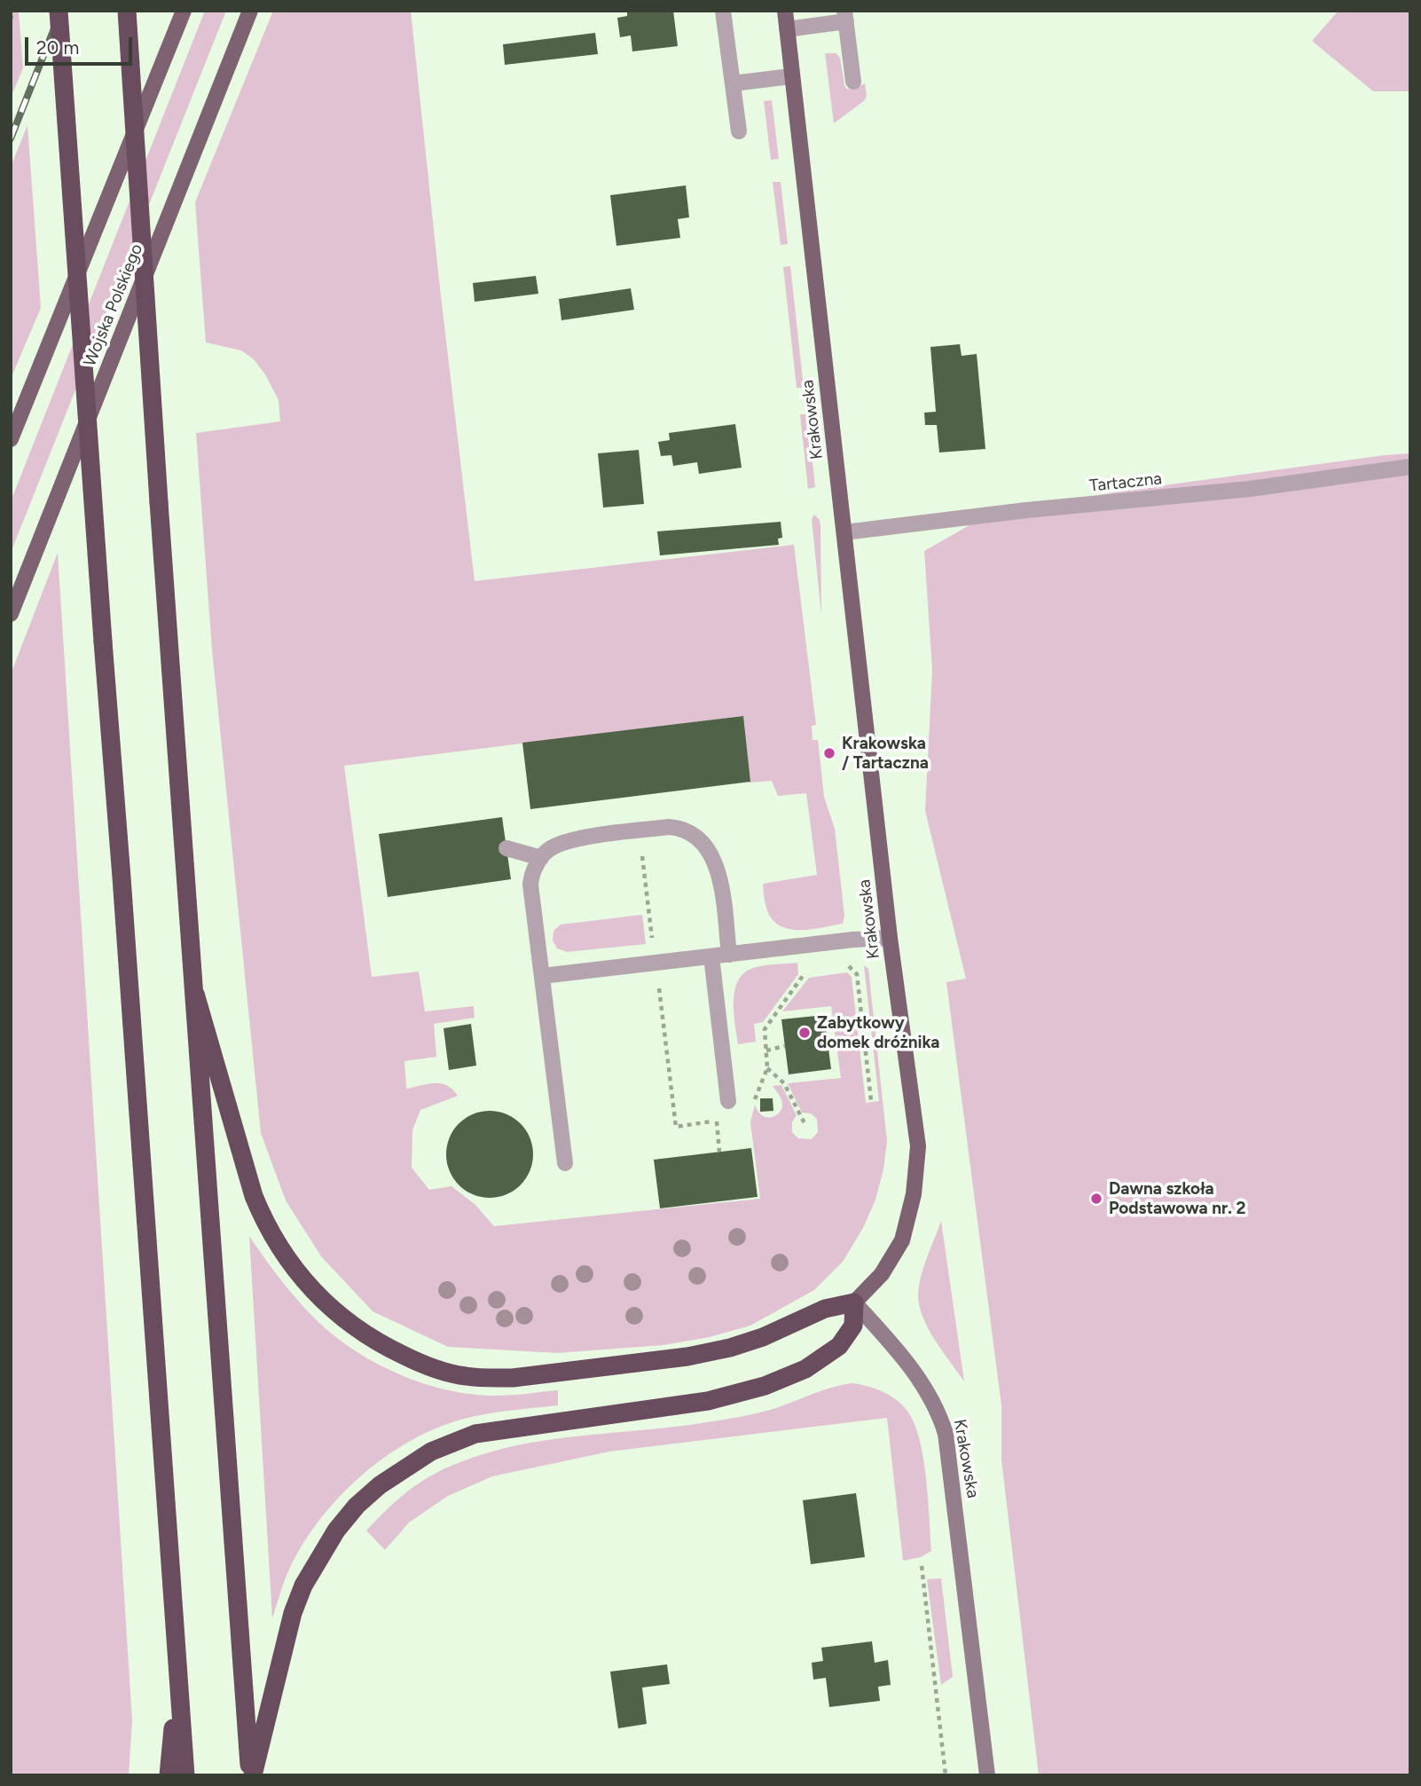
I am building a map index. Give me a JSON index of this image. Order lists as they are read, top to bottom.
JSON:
{
  "streets": {
    "main road": ["Wojska Polskiego", "Krakowska"],
    "street": ["Tartaczna"]
  },
  "crossings": [
    ["Krakowska", "Tartaczna"]
  ],
  "places": ["Krakowska / Tartaczna", "Zabytkowy domek dróżnika", "Dawna szkoła Podstawowa nr. 2"],
  "scale_bar": "20 m"
}
